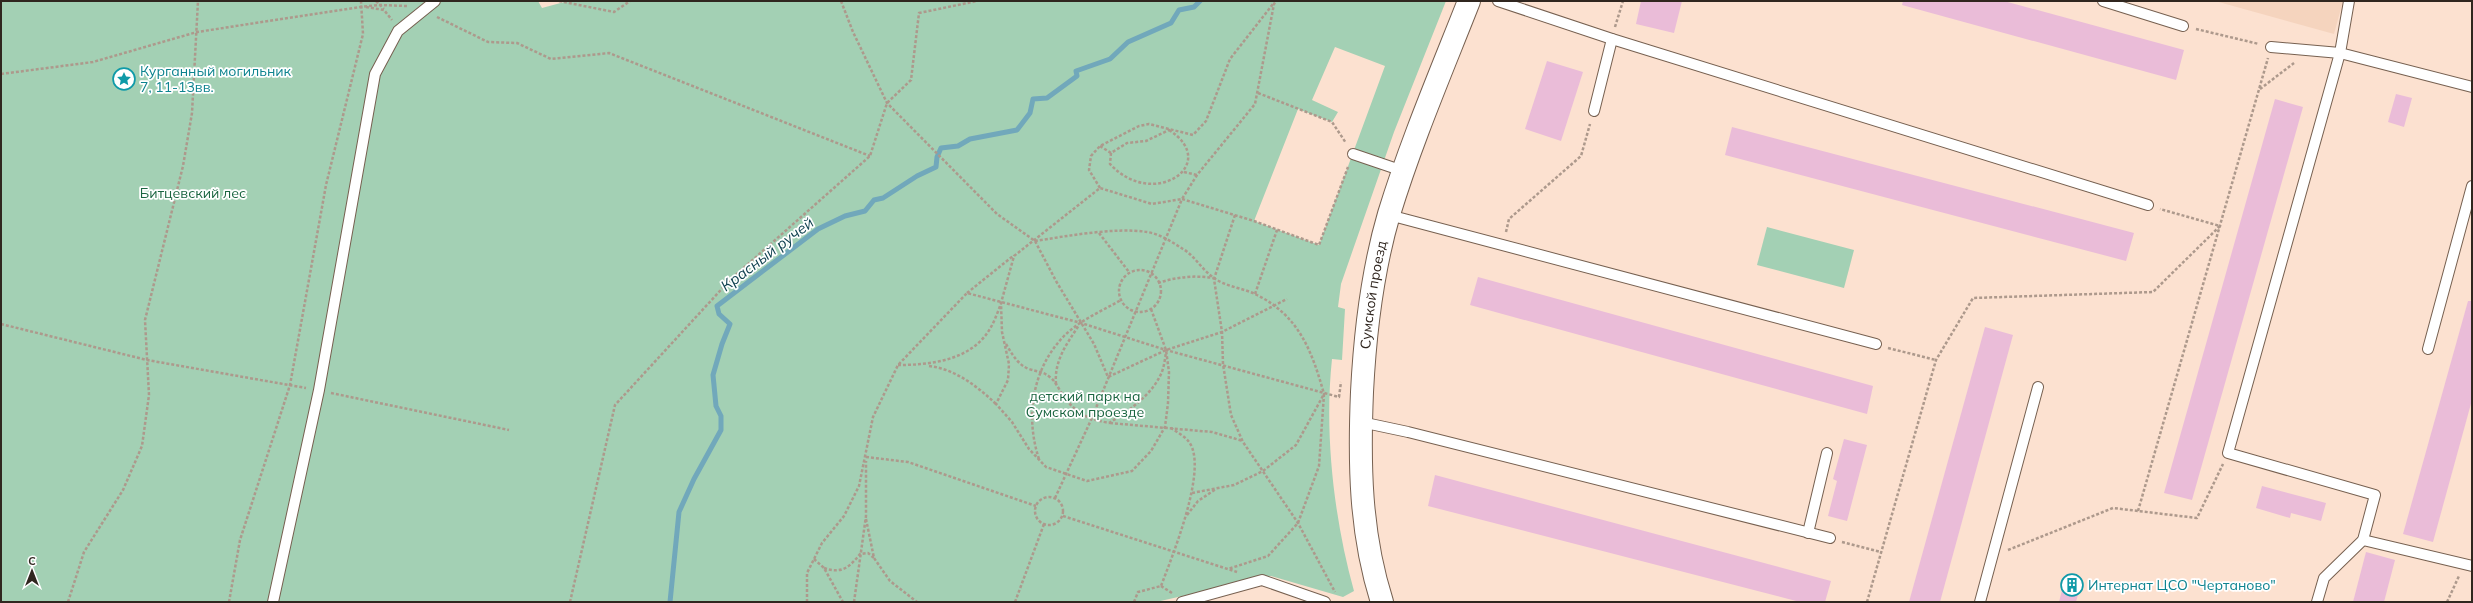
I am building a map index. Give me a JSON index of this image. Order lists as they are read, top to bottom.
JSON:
{
  "streets": {
    "street": ["Сумской проезд"]
  },
  "water": ["Красный ручей"],
  "parks": ["Битцевский лес", "детский парк на Сумском проезде"],
  "places": {
    "place": ["Курганный могильник 7, 11-13вв."],
    "building": ["Интернат ЦСО \"Чертаново\""]
  },
  "north": "top"
}
